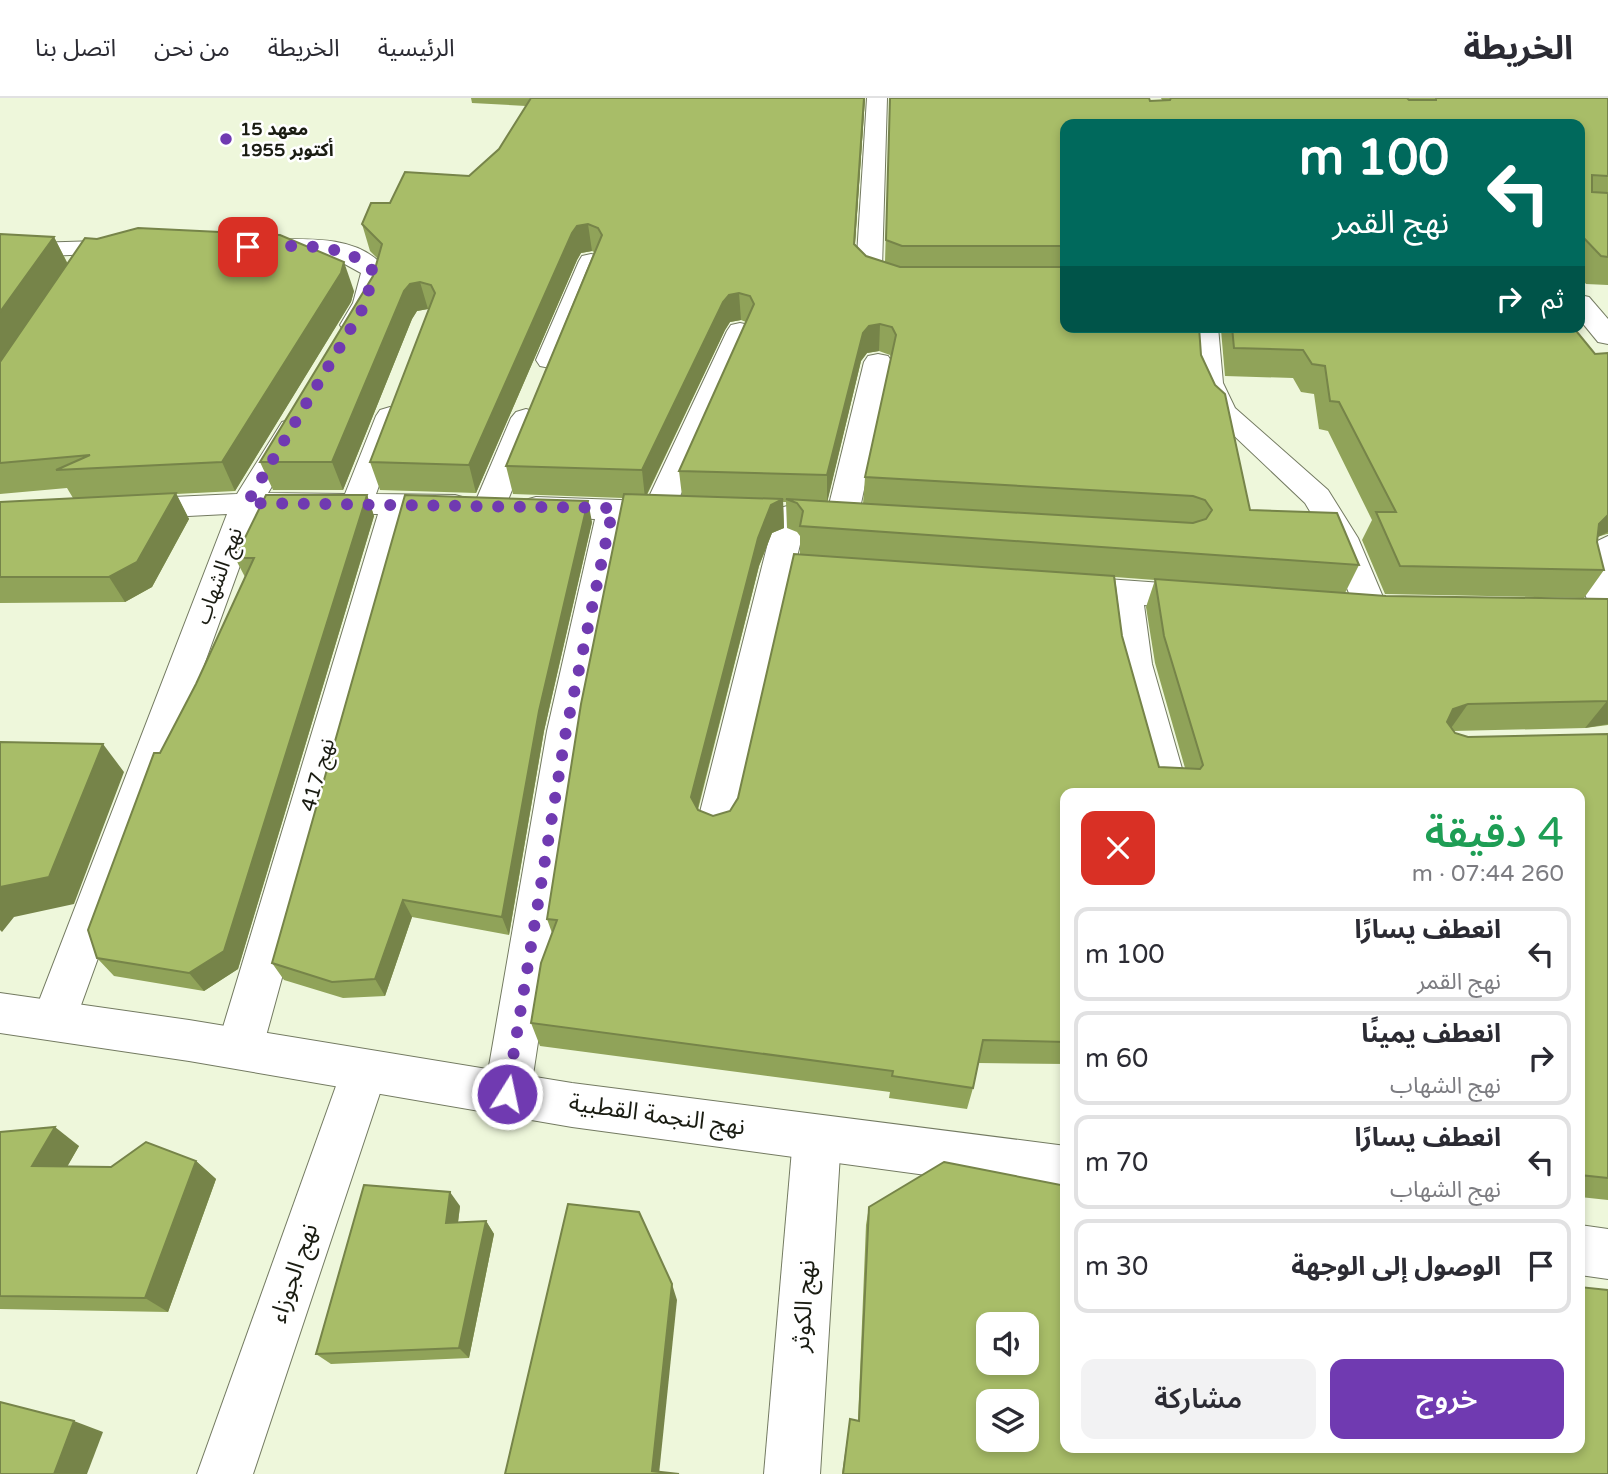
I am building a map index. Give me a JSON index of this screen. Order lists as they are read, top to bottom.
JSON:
{
  "streets": {
    "street": [
      "نهج الشهاب",
      "نهج 417",
      "نهج النجمة القطبية",
      "نهج الجوزاء",
      "نهج الكوثر"
    ]
  },
  "crossings": [
    ["نهج الشهاب", "نهج النجمة القطبية"],
    ["نهج 417", "نهج النجمة القطبية"],
    ["نهج النجمة القطبية", "نهج الجوزاء"],
    ["نهج النجمة القطبية", "نهج الكوثر"]
  ],
  "places": ["معهد 15 أكتوبر 1955"],
  "page": {
    "header": "الخريطة",
    "nav": [
      "الرئيسية",
      "الخريطة",
      "من نحن",
      "اتصل بنا"
    ],
    "turn": ["100 m", "نهج القمر"],
    "then": "ثم",
    "heading": ["4 دقيقة", "260 m · 07:44"],
    "list": [
      {
        "name": "انعطف يسارًا",
        "note": "نهج القمر",
        "value": "100 m"
      },
      {
        "name": "انعطف يمينًا",
        "note": "نهج الشهاب",
        "value": "60 m"
      },
      {
        "name": "انعطف يسارًا",
        "note": "نهج الشهاب",
        "value": "70 m"
      },
      {
        "name": "الوصول إلى الوجهة",
        "value": "30 m"
      }
    ],
    "buttons": ["خروج", "مشاركة"]
  }
}
